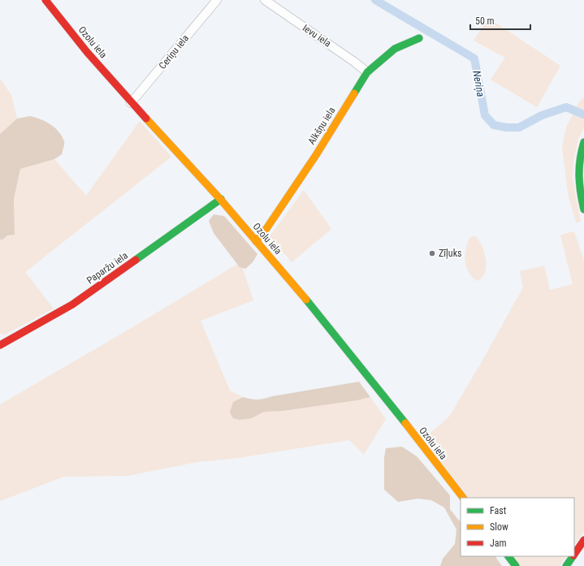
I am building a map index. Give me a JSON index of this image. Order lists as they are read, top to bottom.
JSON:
{
  "streets": {
    "main road": ["Ozolu iela", "Alkšņu iela", "Paparžu iela"],
    "street": ["Ievu iela", "Ceriņu iela"]
  },
  "crossings": [
    ["Ievu iela", "Alkšņu iela"],
    ["Ozolu iela", "Ceriņu iela"],
    ["Ozolu iela", "Alkšņu iela"],
    ["Ozolu iela", "Paparžu iela"]
  ],
  "water": ["Neriņa"],
  "places": ["Zīļuks"],
  "legend": ["Fast", "Slow", "Jam"],
  "scale_bar": "50 m"
}
